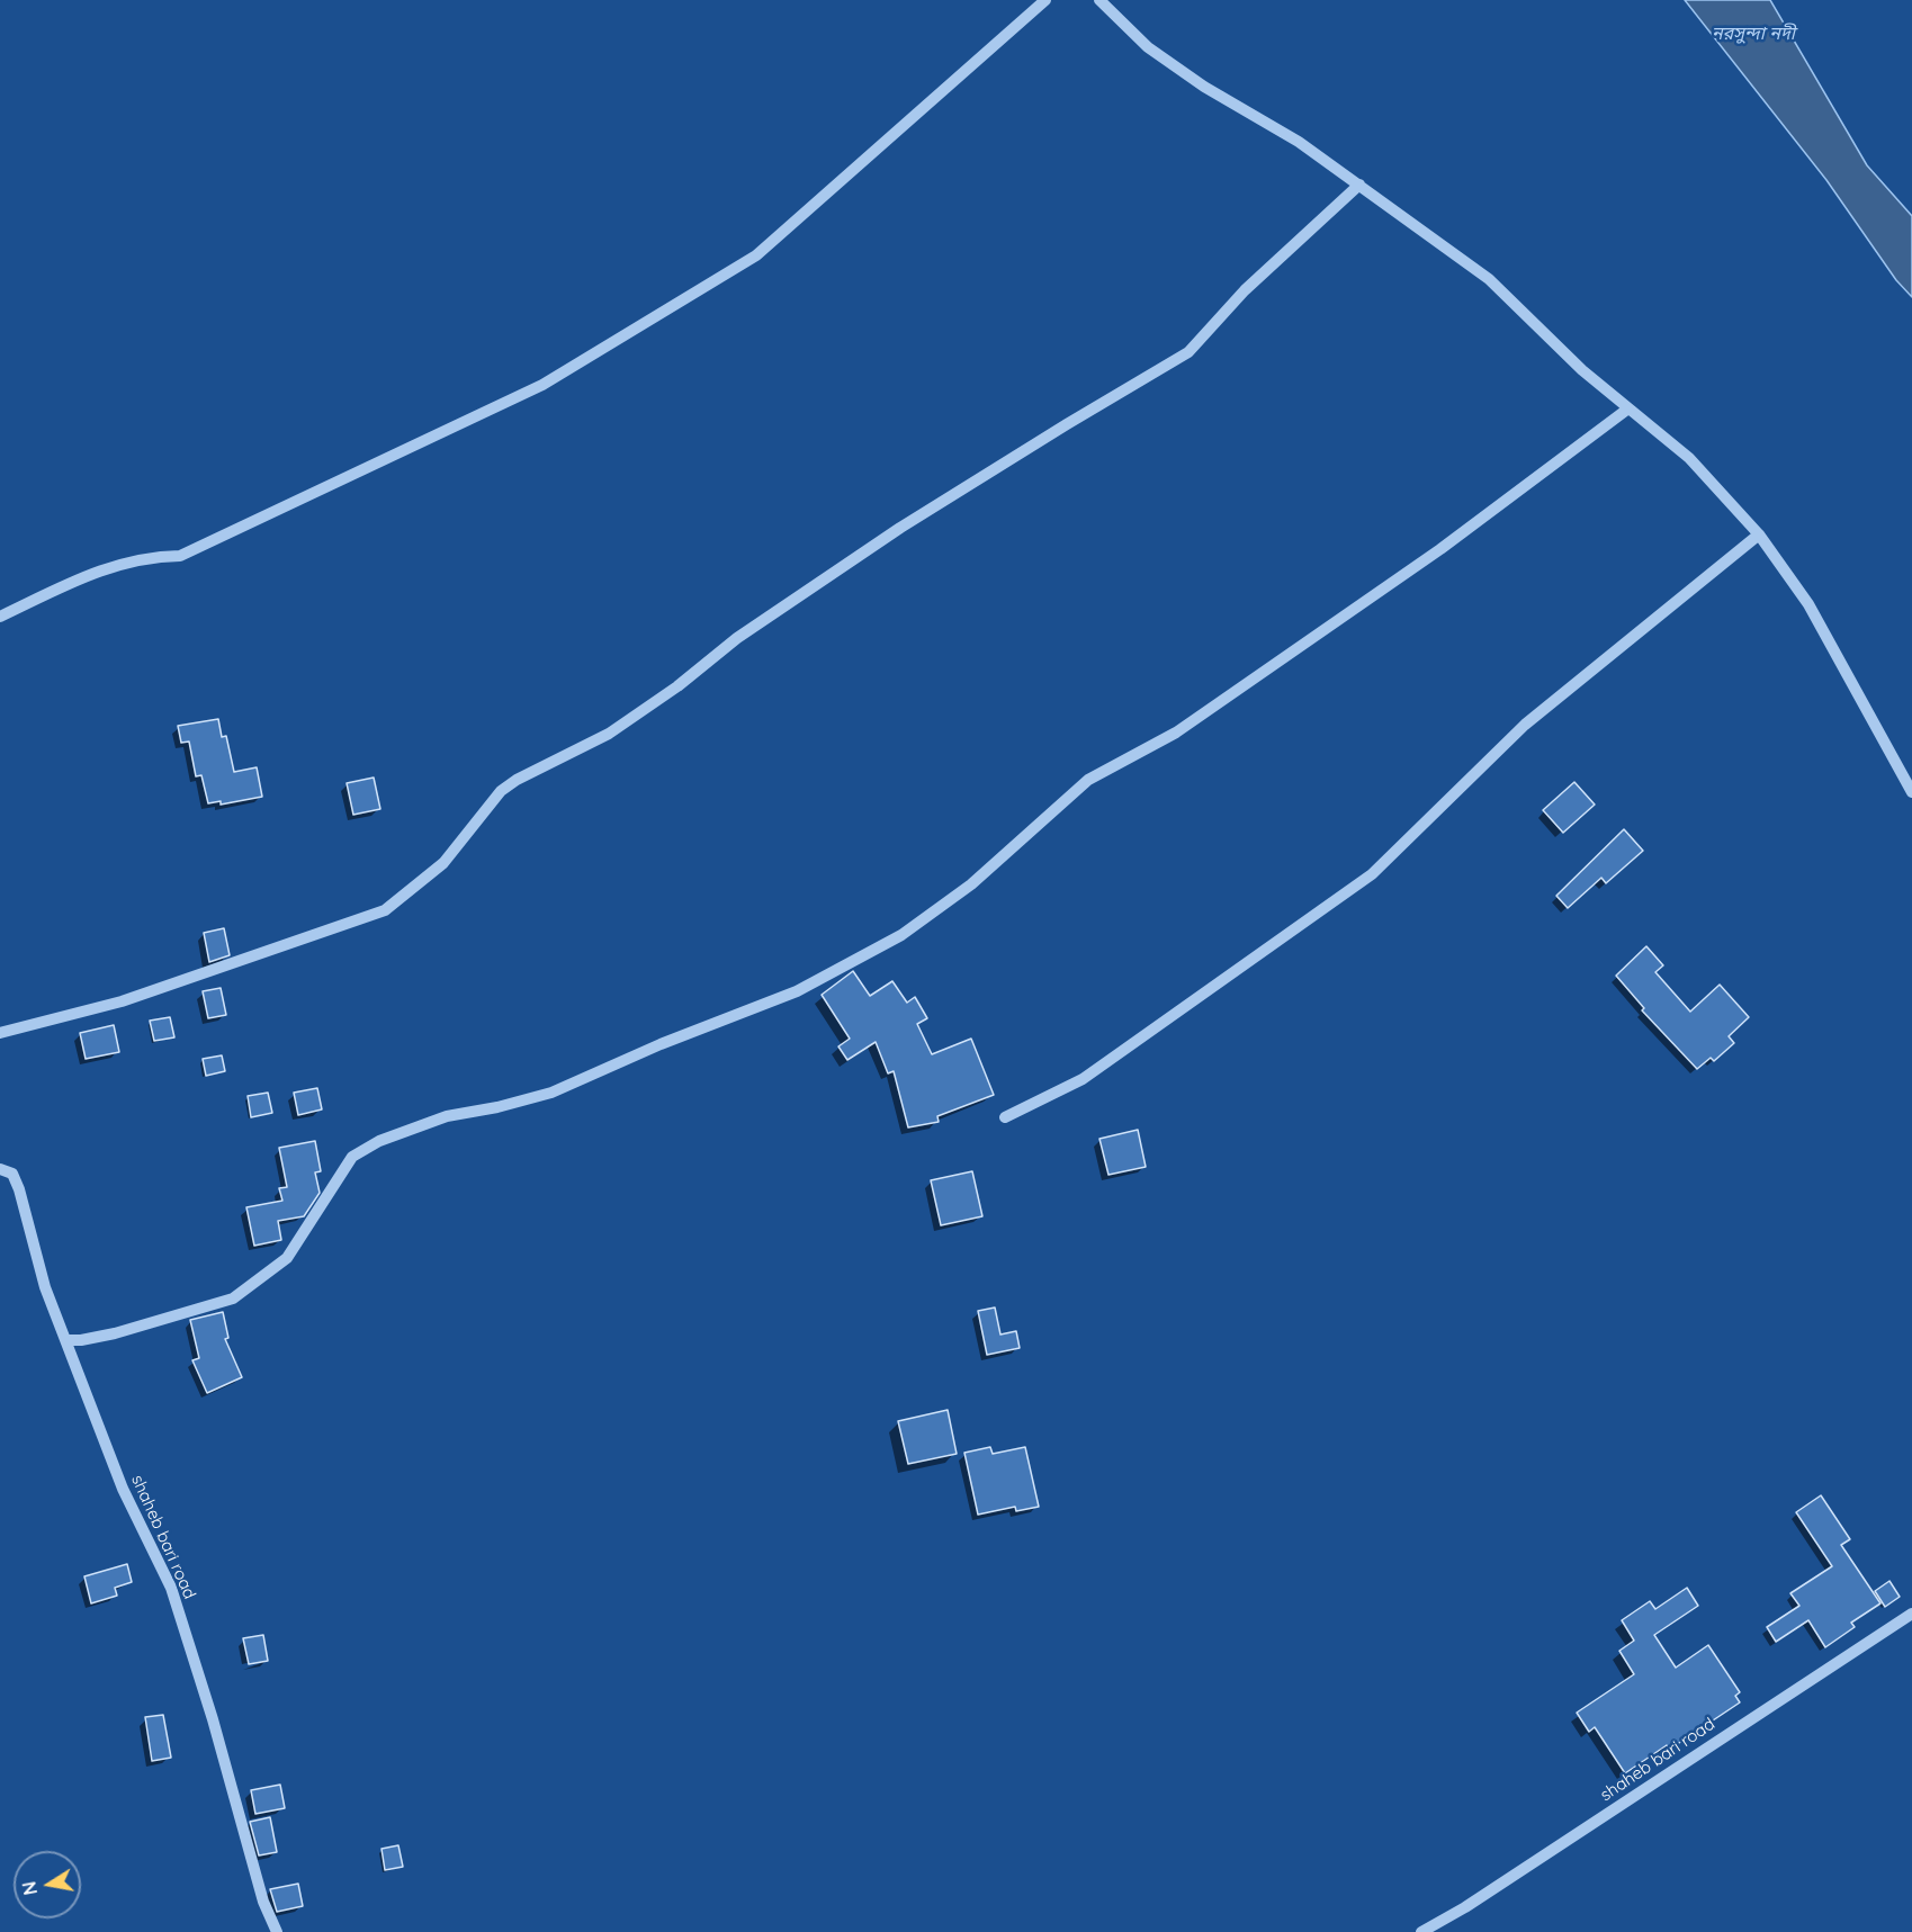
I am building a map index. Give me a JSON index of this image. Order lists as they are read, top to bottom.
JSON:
{
  "streets": {
    "street": ["shaheb bari road"]
  },
  "water": ["নরসুন্দা নদী"],
  "north": "left"
}
